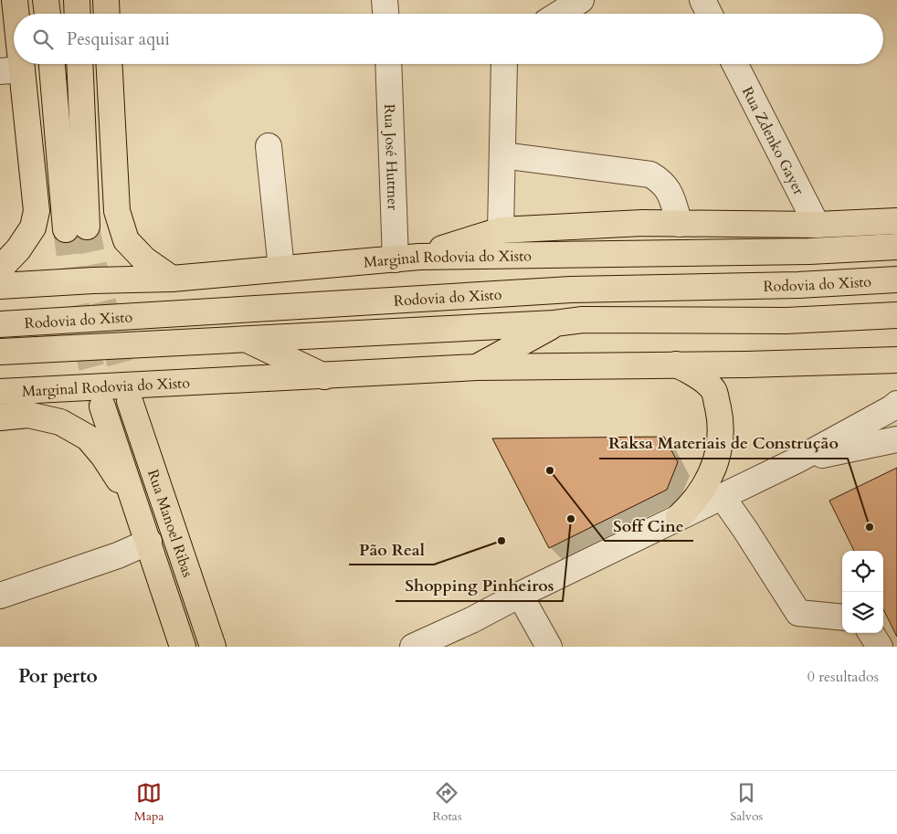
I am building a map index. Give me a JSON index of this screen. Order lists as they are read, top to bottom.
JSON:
{
  "streets": {
    "main road": ["Marginal Rodovia do Xisto", "Rodovia do Xisto", "Rua Manoel Ribas"],
    "street": ["Rua Zdenko Gayer", "Rua José Huttner"]
  },
  "crossings": [
    ["Rua José Huttner", "Marginal Rodovia do Xisto"]
  ],
  "places": [
    "Soff Cine",
    "Shopping Pinheiros",
    "Raksa Materiais de Construção",
    "Pão Real"
  ],
  "page": {
    "search": "Pesquisar aqui",
    "heading": ["Por perto", "0 resultados"],
    "nav": ["Mapa", "Rotas", "Salvos"]
  }
}
